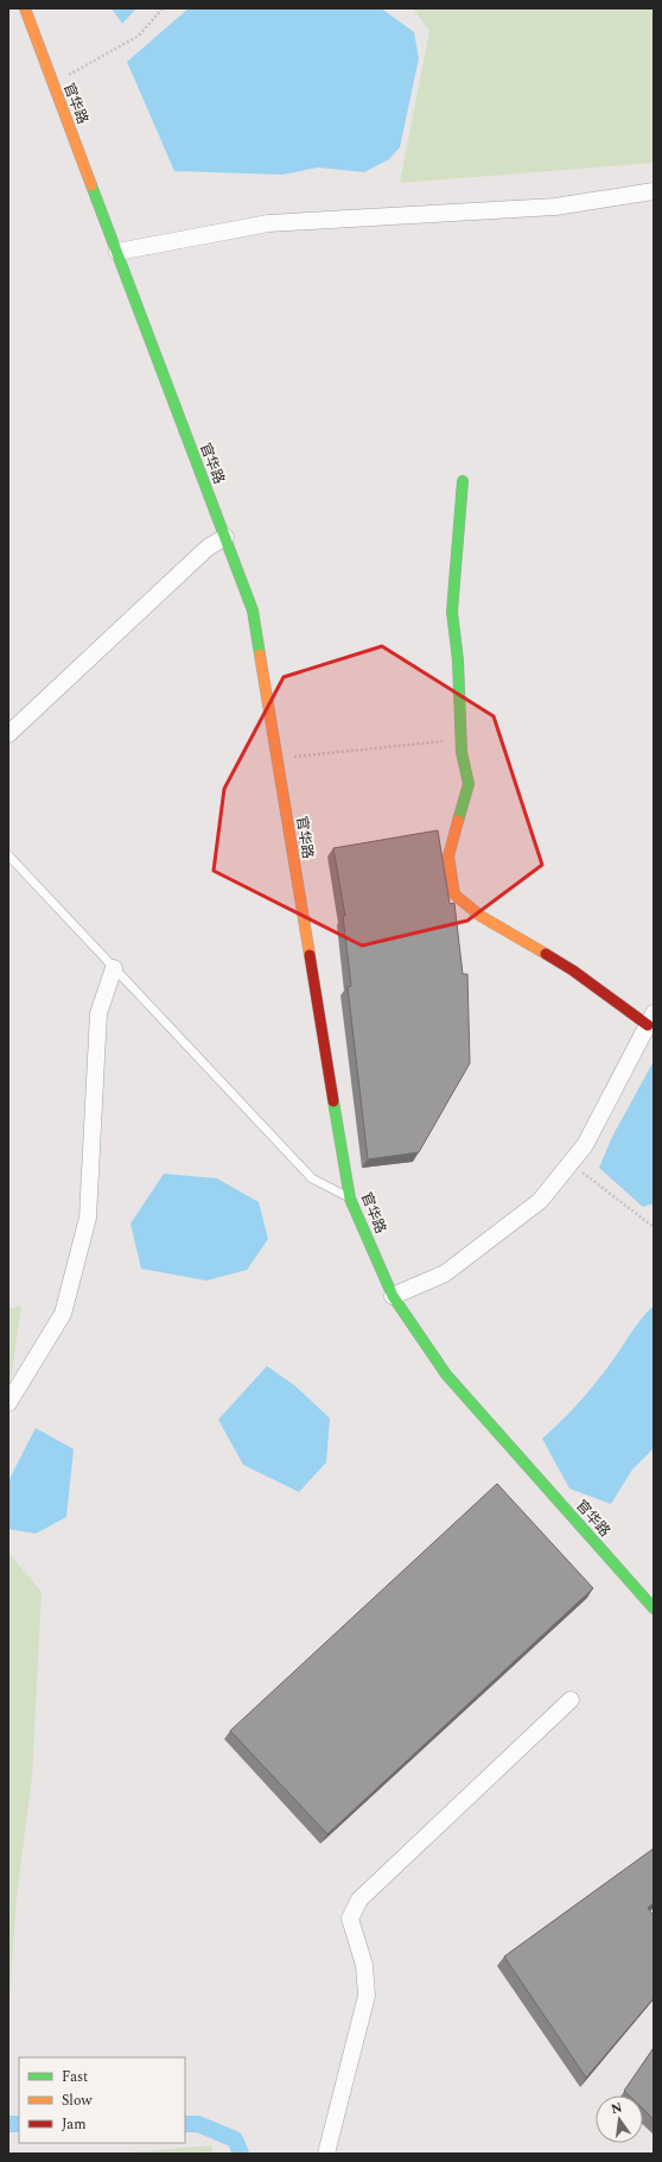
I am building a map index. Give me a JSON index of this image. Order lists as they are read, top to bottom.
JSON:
{
  "streets": {
    "main road": ["官华路"]
  },
  "legend": ["Fast", "Slow", "Jam"],
  "north": "top"
}
